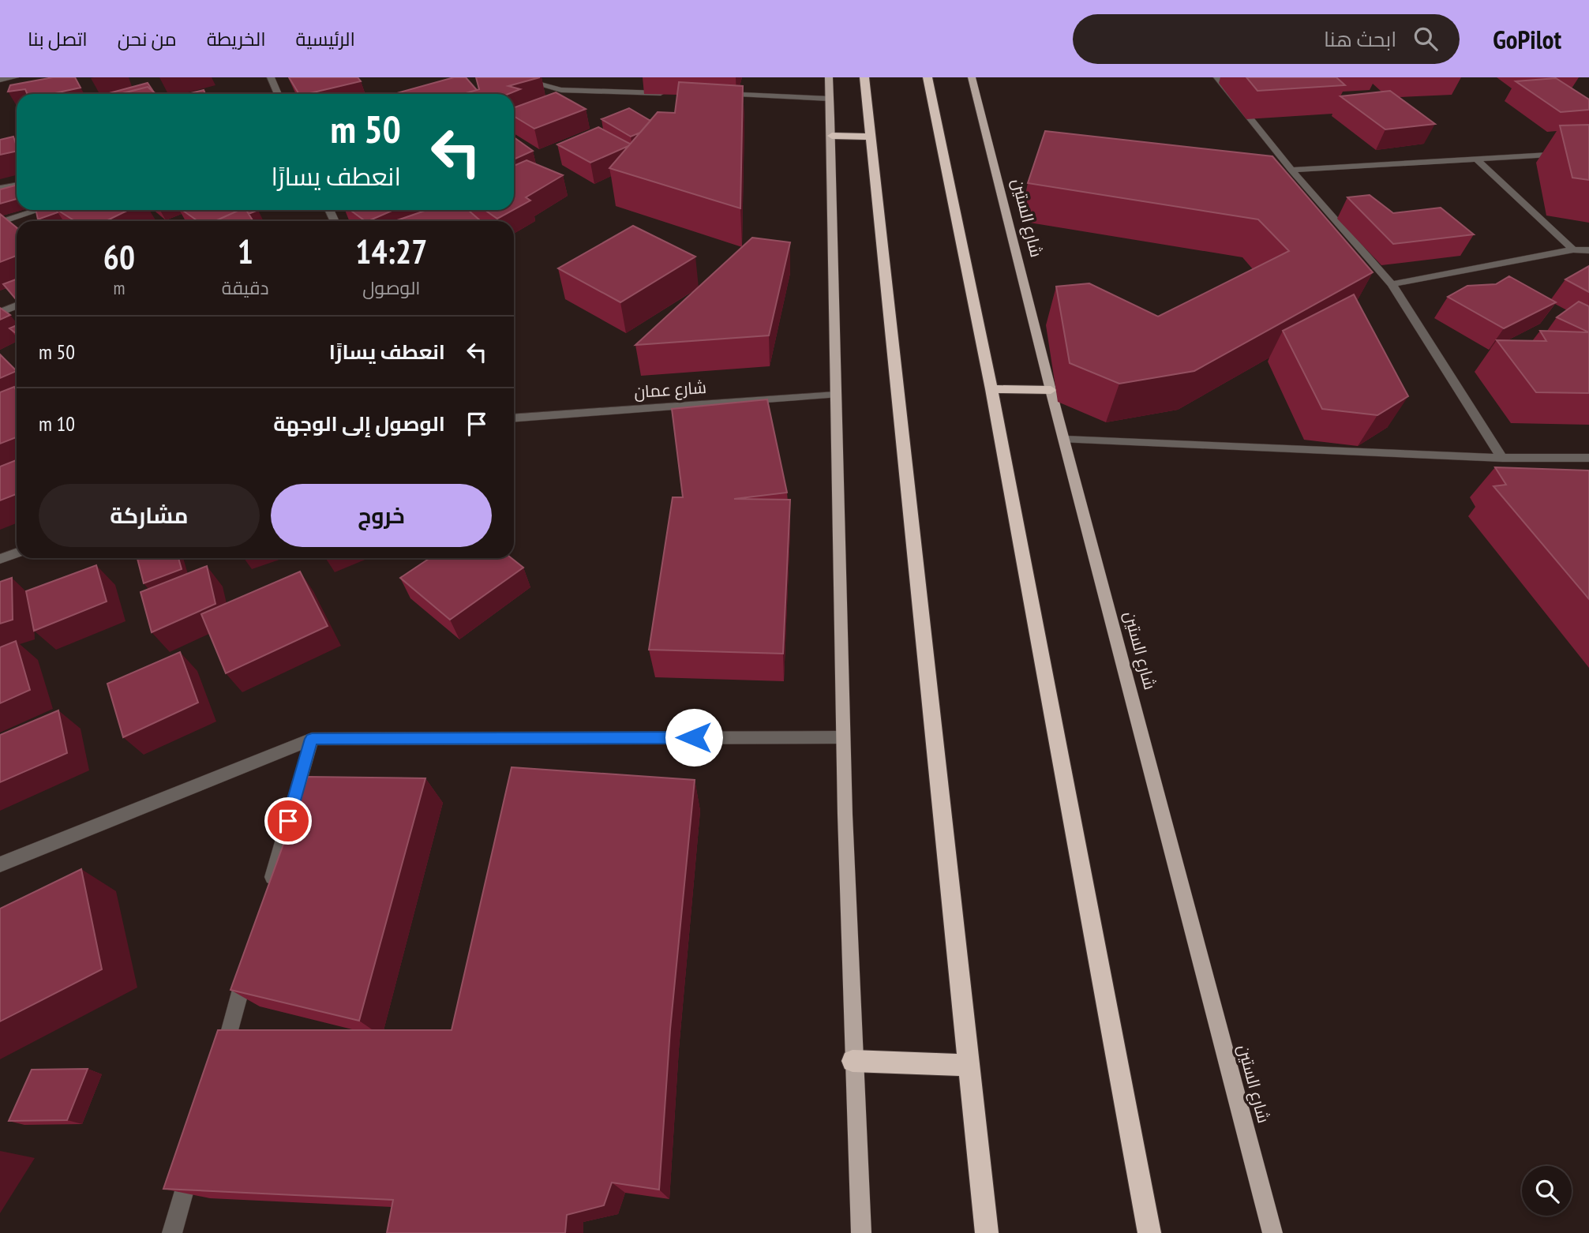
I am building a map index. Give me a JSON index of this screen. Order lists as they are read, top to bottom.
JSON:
{
  "streets": {
    "main road": ["شارع الستين"],
    "street": ["شارع عمان"]
  },
  "page": {
    "header": "GoPilot",
    "search": "ابحث هنا",
    "nav": [
      "الرئيسية",
      "الخريطة",
      "من نحن",
      "اتصل بنا"
    ],
    "turn": ["50 m", "انعطف يسارًا"],
    "eta": [
      "14:27",
      "الوصول",
      "1",
      "دقيقة",
      "60",
      "m"
    ],
    "list": [
      {
        "name": "انعطف يسارًا",
        "value": "50 m"
      },
      {
        "name": "الوصول إلى الوجهة",
        "value": "10 m"
      }
    ],
    "buttons": ["خروج", "مشاركة"]
  }
}
